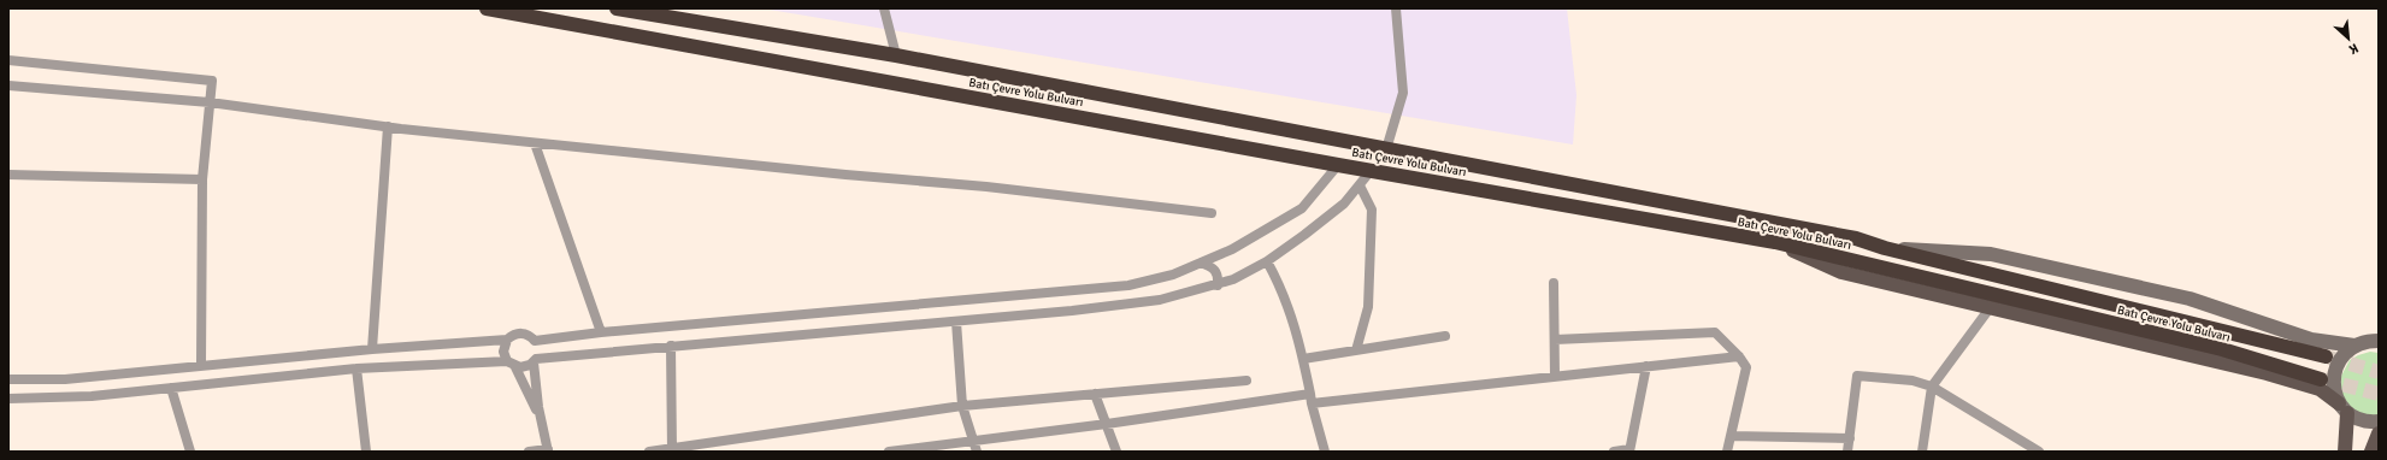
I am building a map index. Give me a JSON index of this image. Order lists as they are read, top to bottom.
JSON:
{
  "streets": {
    "highway": ["Batı Çevre Yolu Bulvarı"]
  },
  "north": "bottom right"
}
